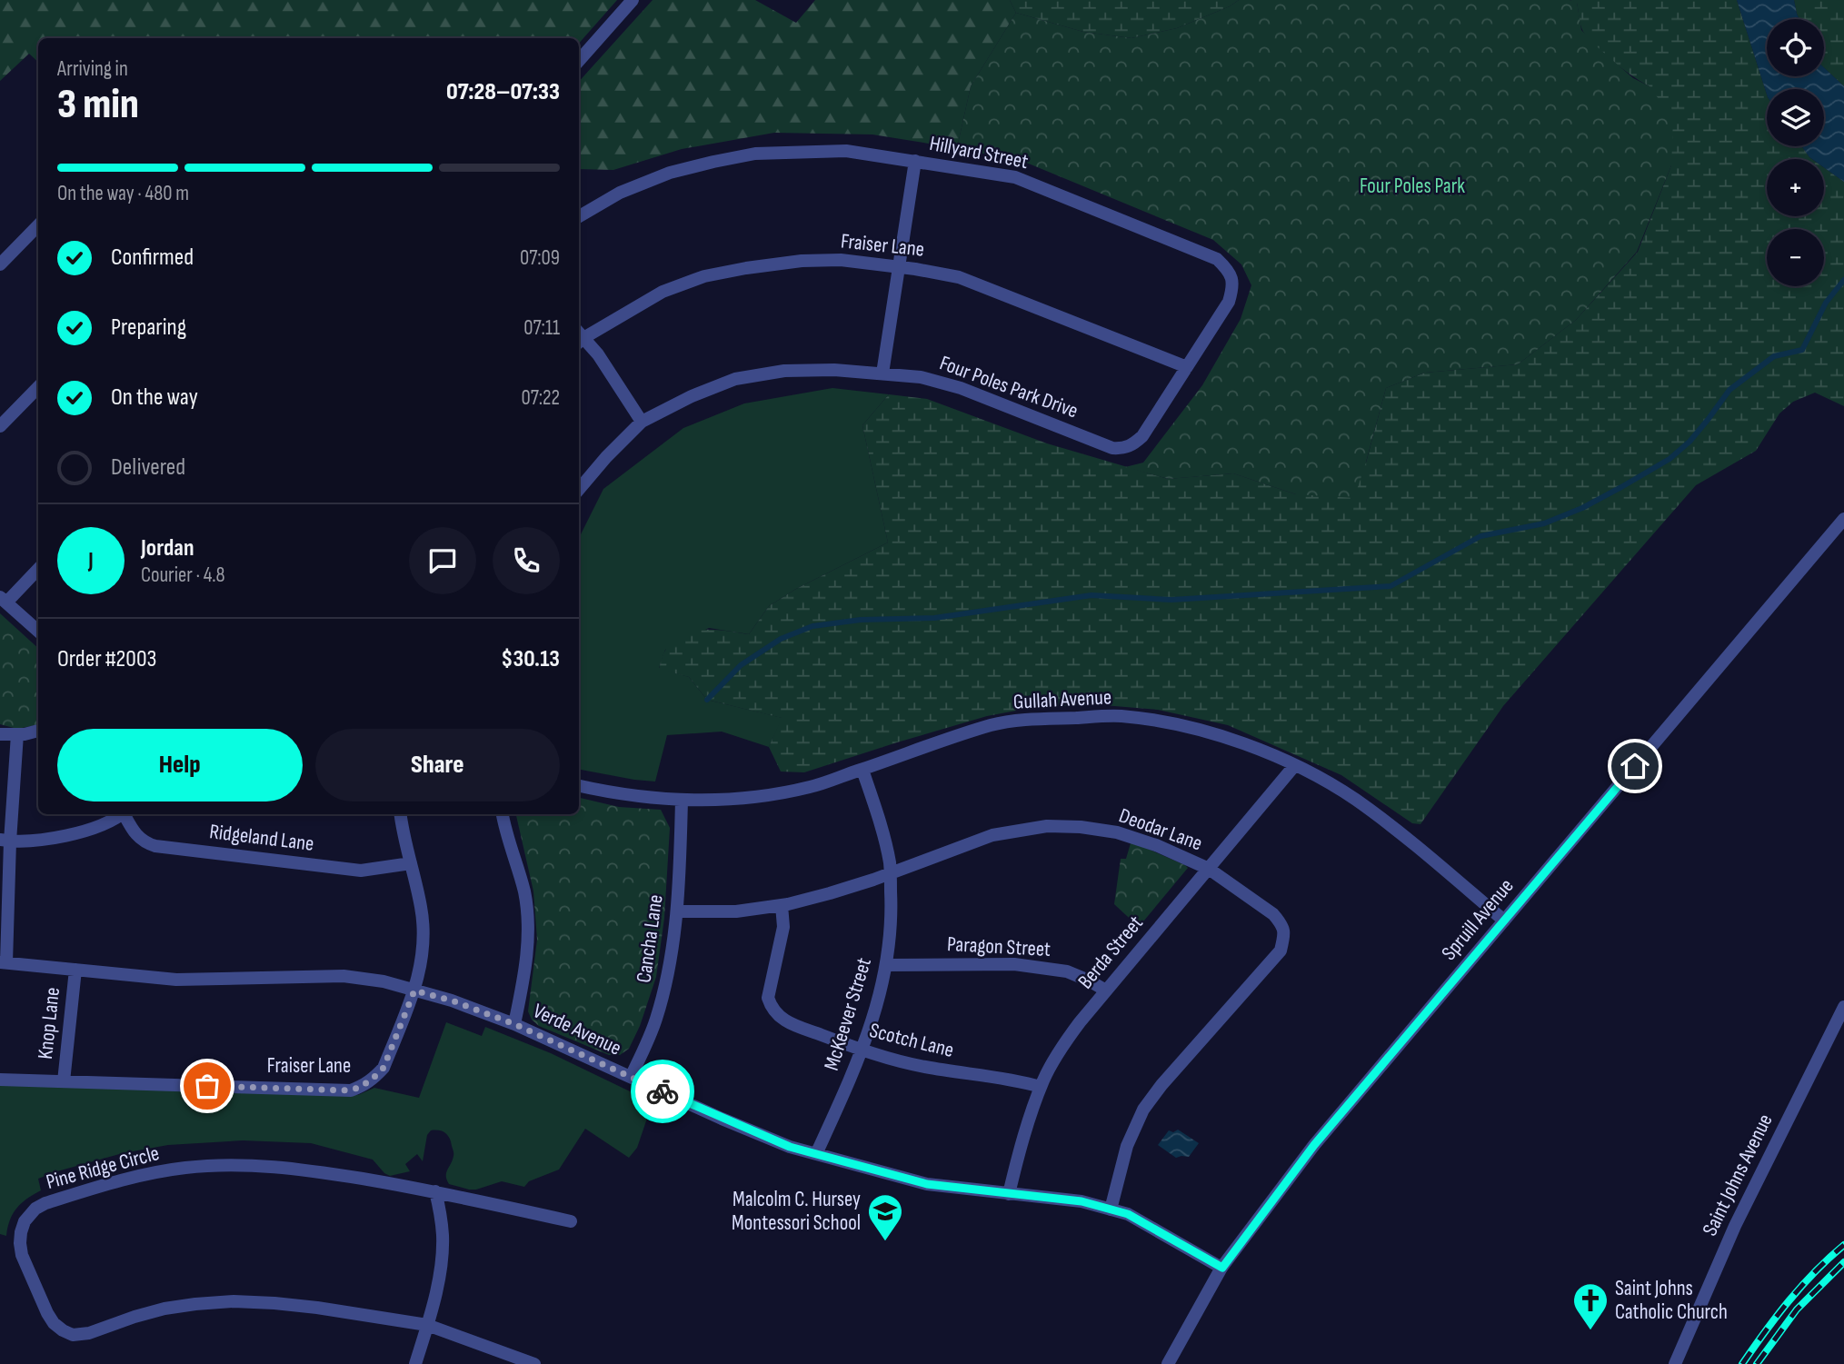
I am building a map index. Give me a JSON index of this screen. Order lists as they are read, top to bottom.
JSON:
{
  "streets": {
    "street": [
      "Hillyard Street",
      "Fraiser Lane",
      "Four Poles Park Drive",
      "Gullah Avenue",
      "Deodar Lane",
      "Ridgeland Lane",
      "Spruill Avenue",
      "Cancha Lane",
      "Paragon Street",
      "Berda Street",
      "McKeever Street",
      "Knop Lane",
      "Verde Avenue",
      "Scotch Lane",
      "Pine Ridge Circle",
      "Saint Johns Avenue"
    ]
  },
  "crossings": [
    ["Hillyard Street", "Fraiser Lane"],
    ["Hillyard Street", "Four Poles Park Drive"],
    ["Fraiser Lane", "Ridgeland Lane"],
    ["Fraiser Lane", "Knop Lane"],
    ["Fraiser Lane", "Verde Avenue"],
    ["Gullah Avenue", "Spruill Avenue"],
    ["Gullah Avenue", "Cancha Lane"],
    ["Gullah Avenue", "Berda Street"],
    ["Gullah Avenue", "McKeever Street"],
    ["Deodar Lane", "Cancha Lane"],
    ["Deodar Lane", "Berda Street"],
    ["Deodar Lane", "McKeever Street"],
    ["Deodar Lane", "Verde Avenue"],
    ["Deodar Lane", "Scotch Lane"],
    ["Spruill Avenue", "Verde Avenue"],
    ["Cancha Lane", "Verde Avenue"],
    ["Paragon Street", "Berda Street"],
    ["Paragon Street", "McKeever Street"],
    ["Berda Street", "Verde Avenue"],
    ["Berda Street", "Scotch Lane"],
    ["McKeever Street", "Verde Avenue"],
    ["McKeever Street", "Scotch Lane"],
    ["Knop Lane", "Verde Avenue"]
  ],
  "parks": ["Four Poles Park"],
  "places": {
    "school or university": ["Malcolm C. Hursey Montessori School"],
    "church": ["Saint Johns Catholic Church"]
  },
  "page": {
    "map_buttons": ["+", "−"],
    "heading": ["3 min", "Arriving in", "07:28–07:33"],
    "panel": [
      "Jordan",
      "Courier · 4.8",
      "Order #2003",
      "$30.13"
    ],
    "bar": "On the way · 480 m",
    "list": [
      ["Confirmed", "07:09"],
      ["Preparing", "07:11"],
      ["On the way", "07:22"],
      "Delivered"
    ],
    "round": "J",
    "buttons": ["Help", "Share"]
  }
}
